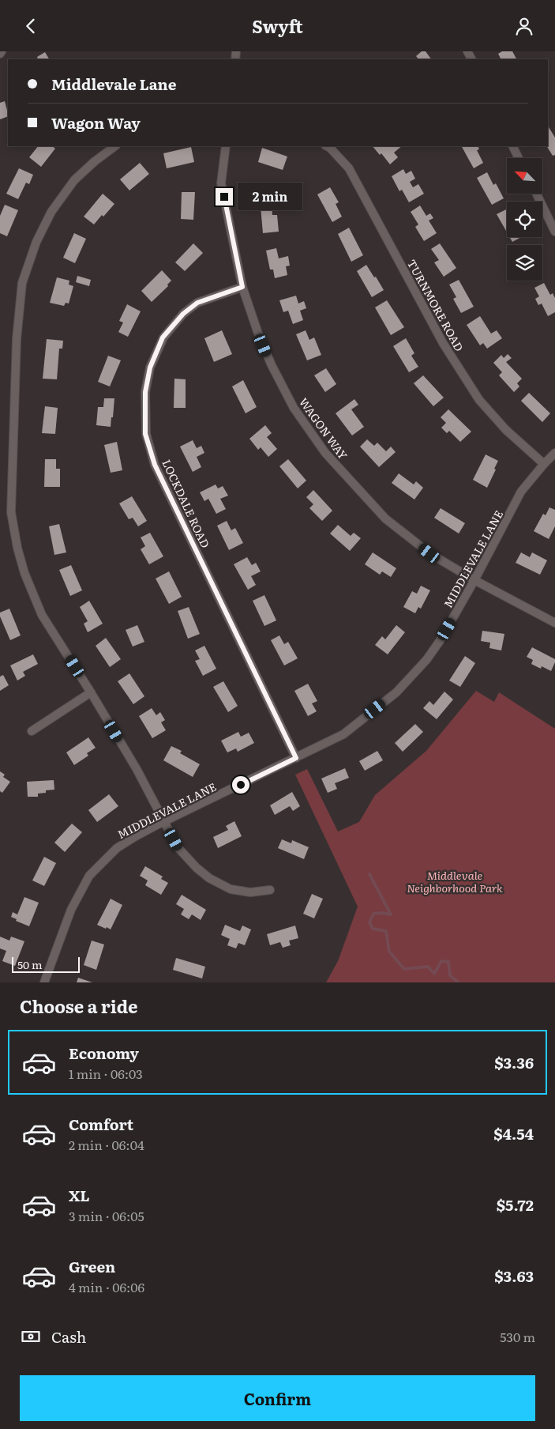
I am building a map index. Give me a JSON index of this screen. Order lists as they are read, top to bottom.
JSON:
{
  "streets": {
    "street": [
      "TURNMORE ROAD",
      "WAGON WAY",
      "LOCKDALE ROAD",
      "MIDDLEVALE LANE"
    ]
  },
  "crossings": [
    ["TURNMORE ROAD", "MIDDLEVALE LANE"],
    ["WAGON WAY", "LOCKDALE ROAD"],
    ["WAGON WAY", "MIDDLEVALE LANE"],
    ["LOCKDALE ROAD", "MIDDLEVALE LANE"]
  ],
  "parks": ["Middlevale Neighborhood Park"],
  "scale_bar": "50 m",
  "north": "top left",
  "page": {
    "header": "Swyft",
    "banner": ["Middlevale Lane", "Wagon Way"],
    "bubble": "2 min",
    "scale": "50 m",
    "heading": "Choose a ride",
    "list": [
      {
        "name": "Economy",
        "note": "1 min · 06:03",
        "value": "$3.36"
      },
      {
        "name": "Comfort",
        "note": "2 min · 06:04",
        "value": "$4.54"
      },
      {
        "name": "XL",
        "note": "3 min · 06:05",
        "value": "$5.72"
      },
      {
        "name": "Green",
        "note": "4 min · 06:06",
        "value": "$3.63"
      }
    ],
    "pay": ["Cash", "530 m"],
    "buttons": "Confirm"
  }
}
